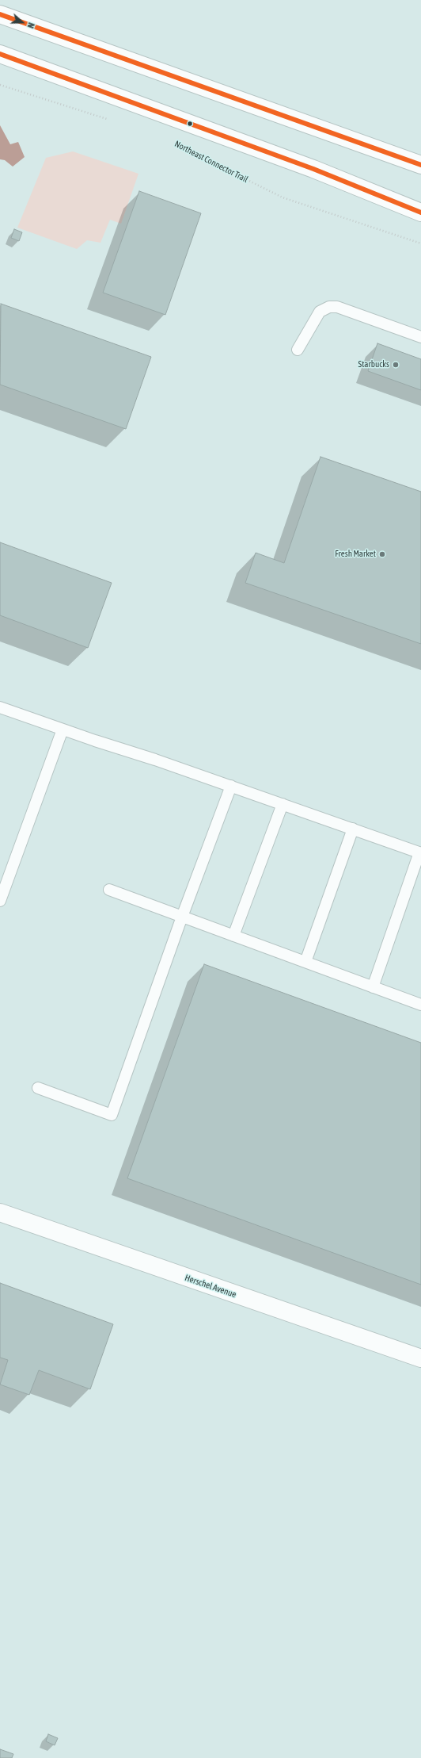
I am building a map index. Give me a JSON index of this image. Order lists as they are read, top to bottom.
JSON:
{
  "streets": {
    "street": ["Herschel Avenue"],
    "path": ["Northeast Connector Trail"]
  },
  "places": ["Starbucks", "Fresh Market"],
  "north": "right"
}
